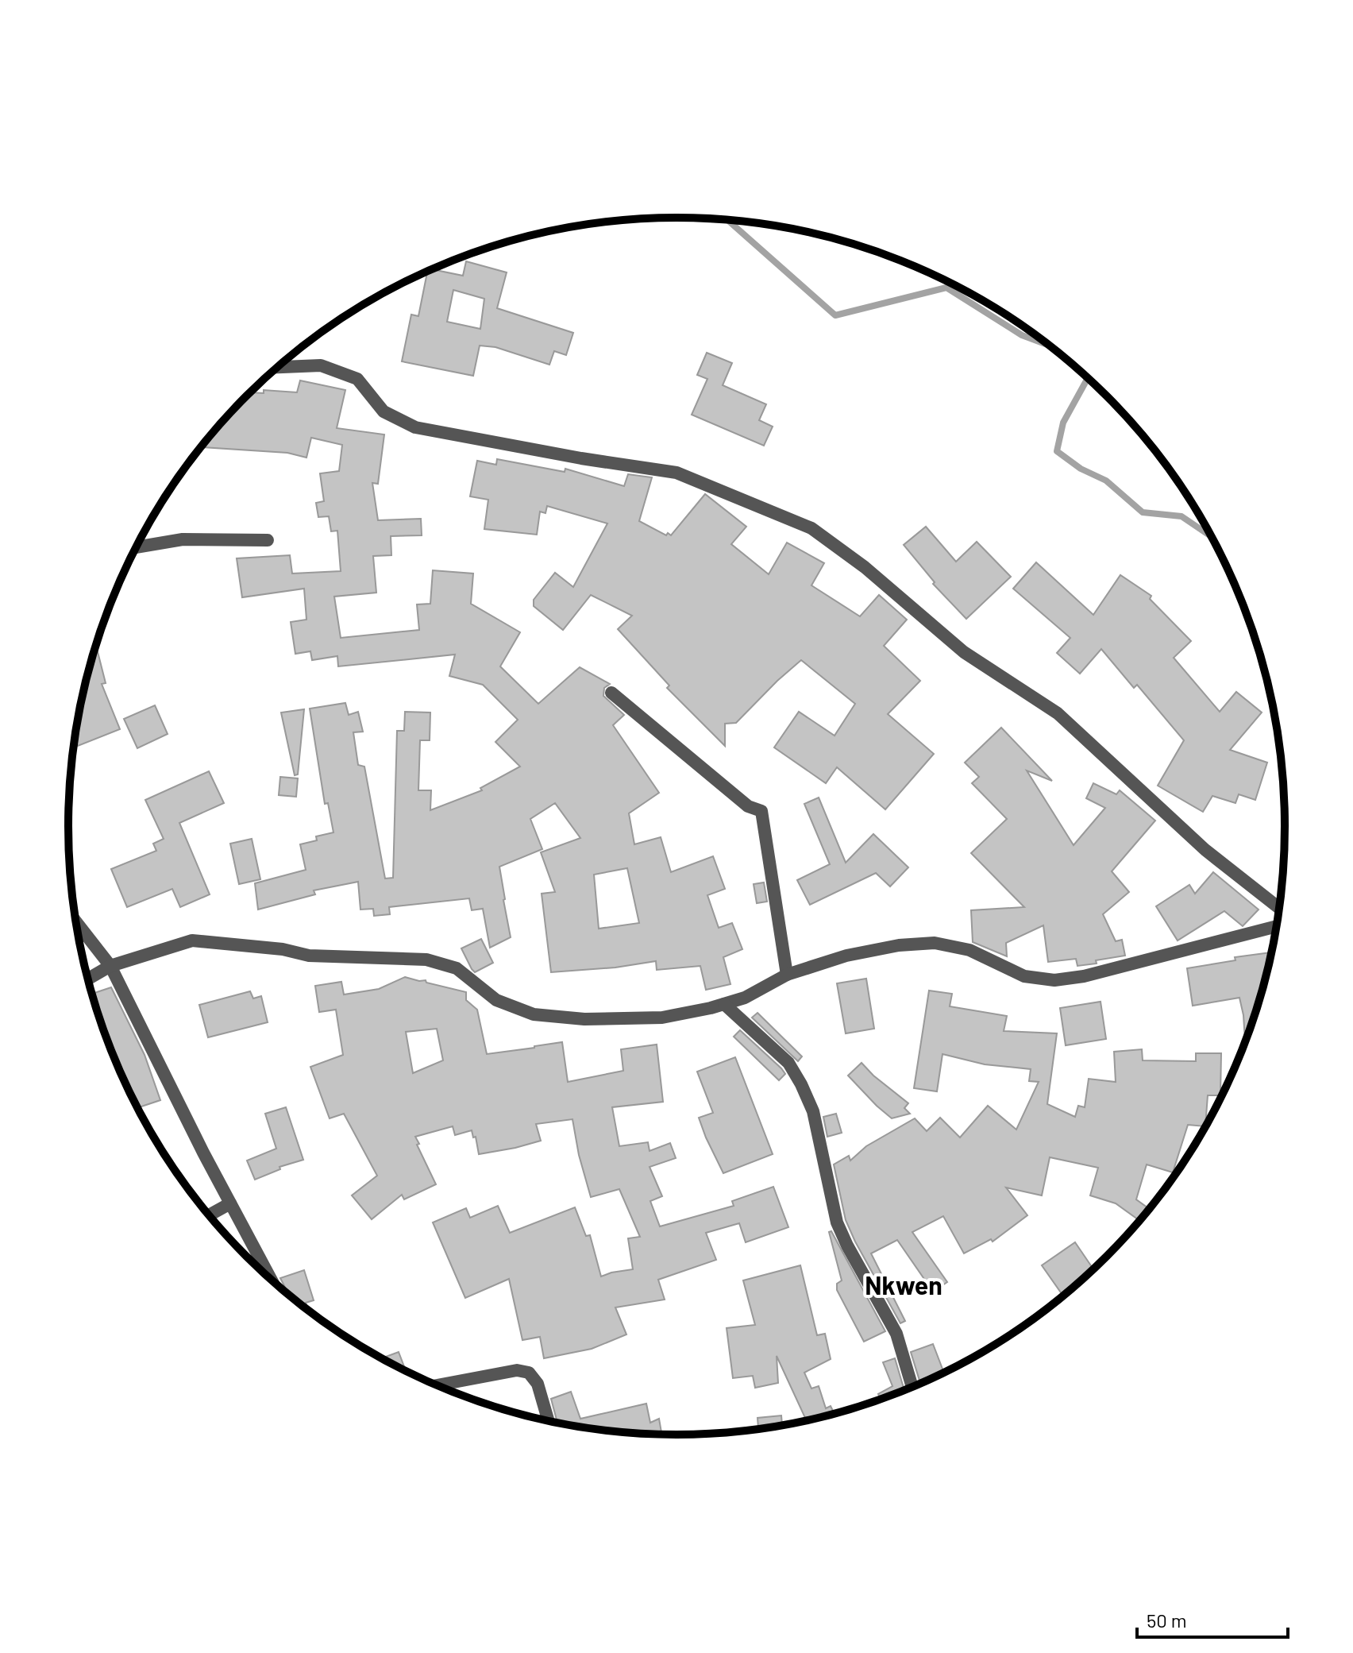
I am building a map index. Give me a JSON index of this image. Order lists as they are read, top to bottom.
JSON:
{
  "districts": ["Nkwen"],
  "scale_bar": "50 m"
}
